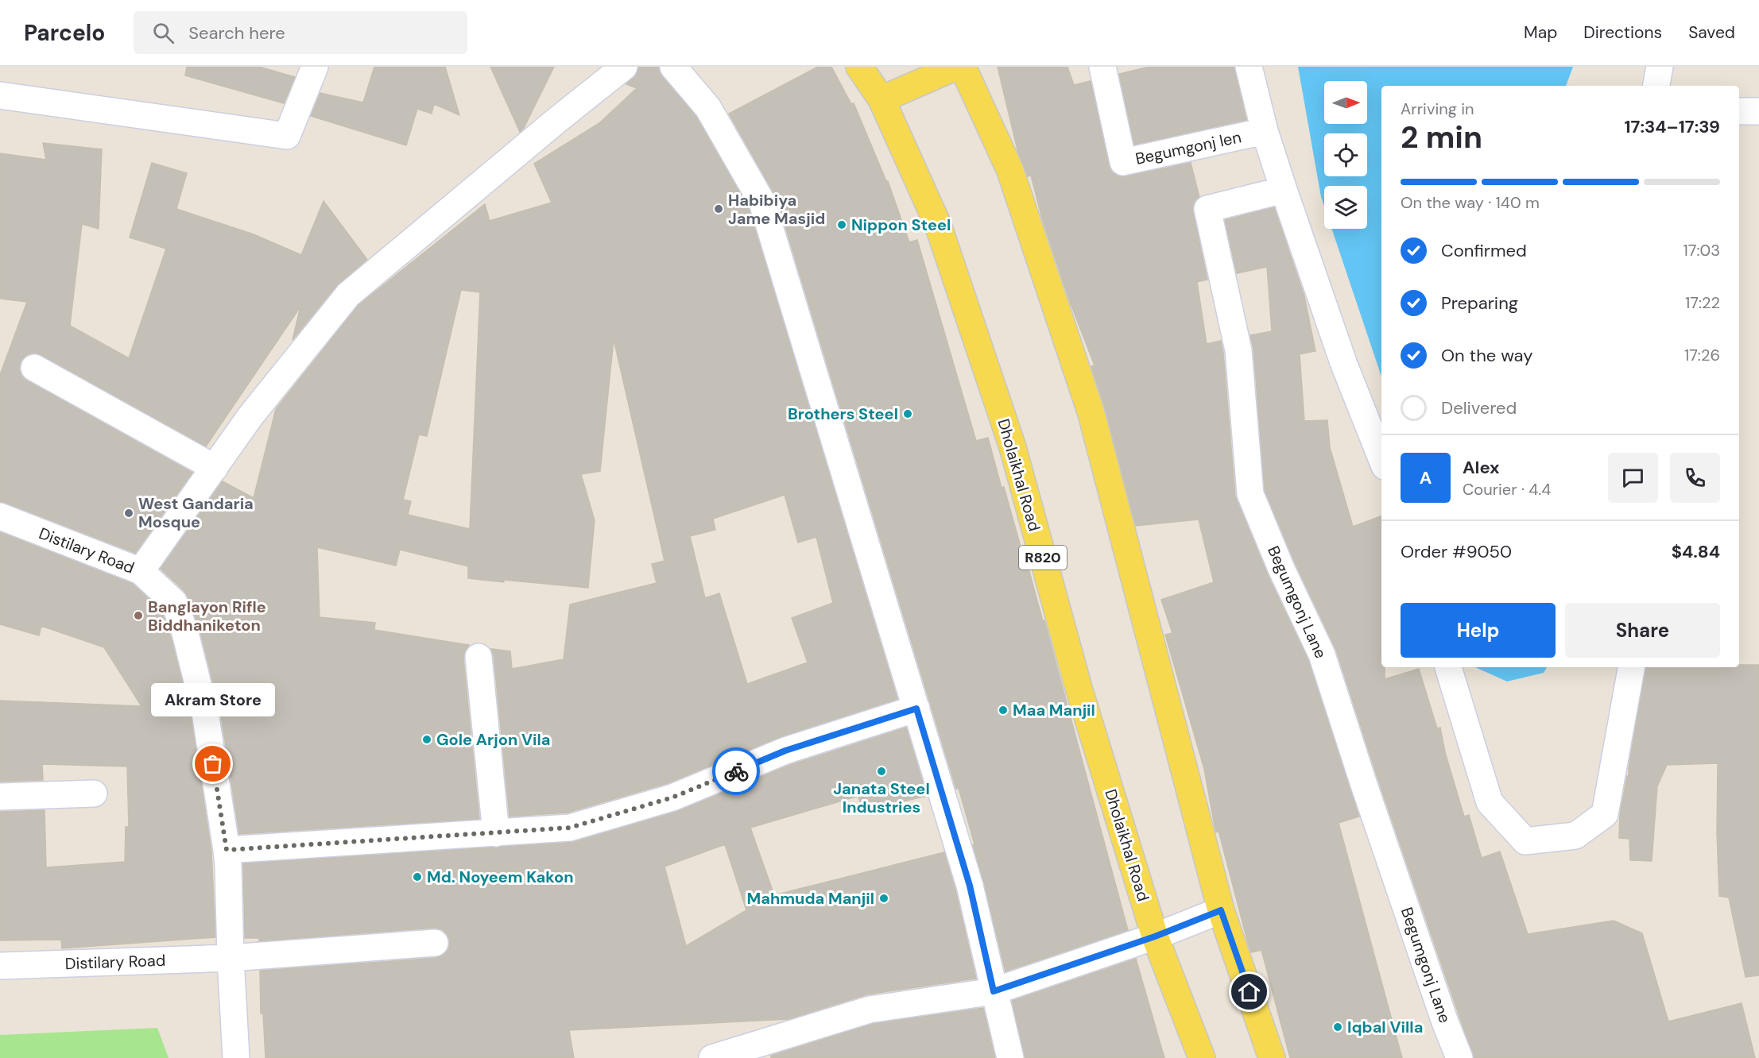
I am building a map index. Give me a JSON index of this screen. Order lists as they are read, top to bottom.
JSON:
{
  "streets": {
    "main road": ["Dholaikhal Road", "R820"],
    "street": ["Begumgonj len", "Distilary Road", "Begumgonj Lane"]
  },
  "places": [
    "Habibiya Jame Masjid",
    "Nippon Steel",
    "Brothers Steel",
    "West Gandaria Mosque",
    "Banglayon Rifle Biddhaniketon",
    "Maa Manjil",
    "Gole Arjon Vila",
    "Akram Store",
    "Janata Steel Industries",
    "Md. Noyeem Kakon",
    "Mahmuda Manjil",
    "Iqbal Villa"
  ],
  "north": "right",
  "page": {
    "header": "Parcelo",
    "search": "Search here",
    "nav": ["Map", "Directions", "Saved"],
    "heading": ["2 min", "Arriving in", "17:34–17:39"],
    "panel": [
      "Alex",
      "Courier · 4.4",
      "Order #9050",
      "$4.84"
    ],
    "bar": "On the way · 140 m",
    "list": [
      ["Confirmed", "17:03"],
      ["Preparing", "17:22"],
      ["On the way", "17:26"],
      "Delivered"
    ],
    "round": "A",
    "buttons": ["Help", "Share"],
    "bubble": "Akram Store"
  }
}
